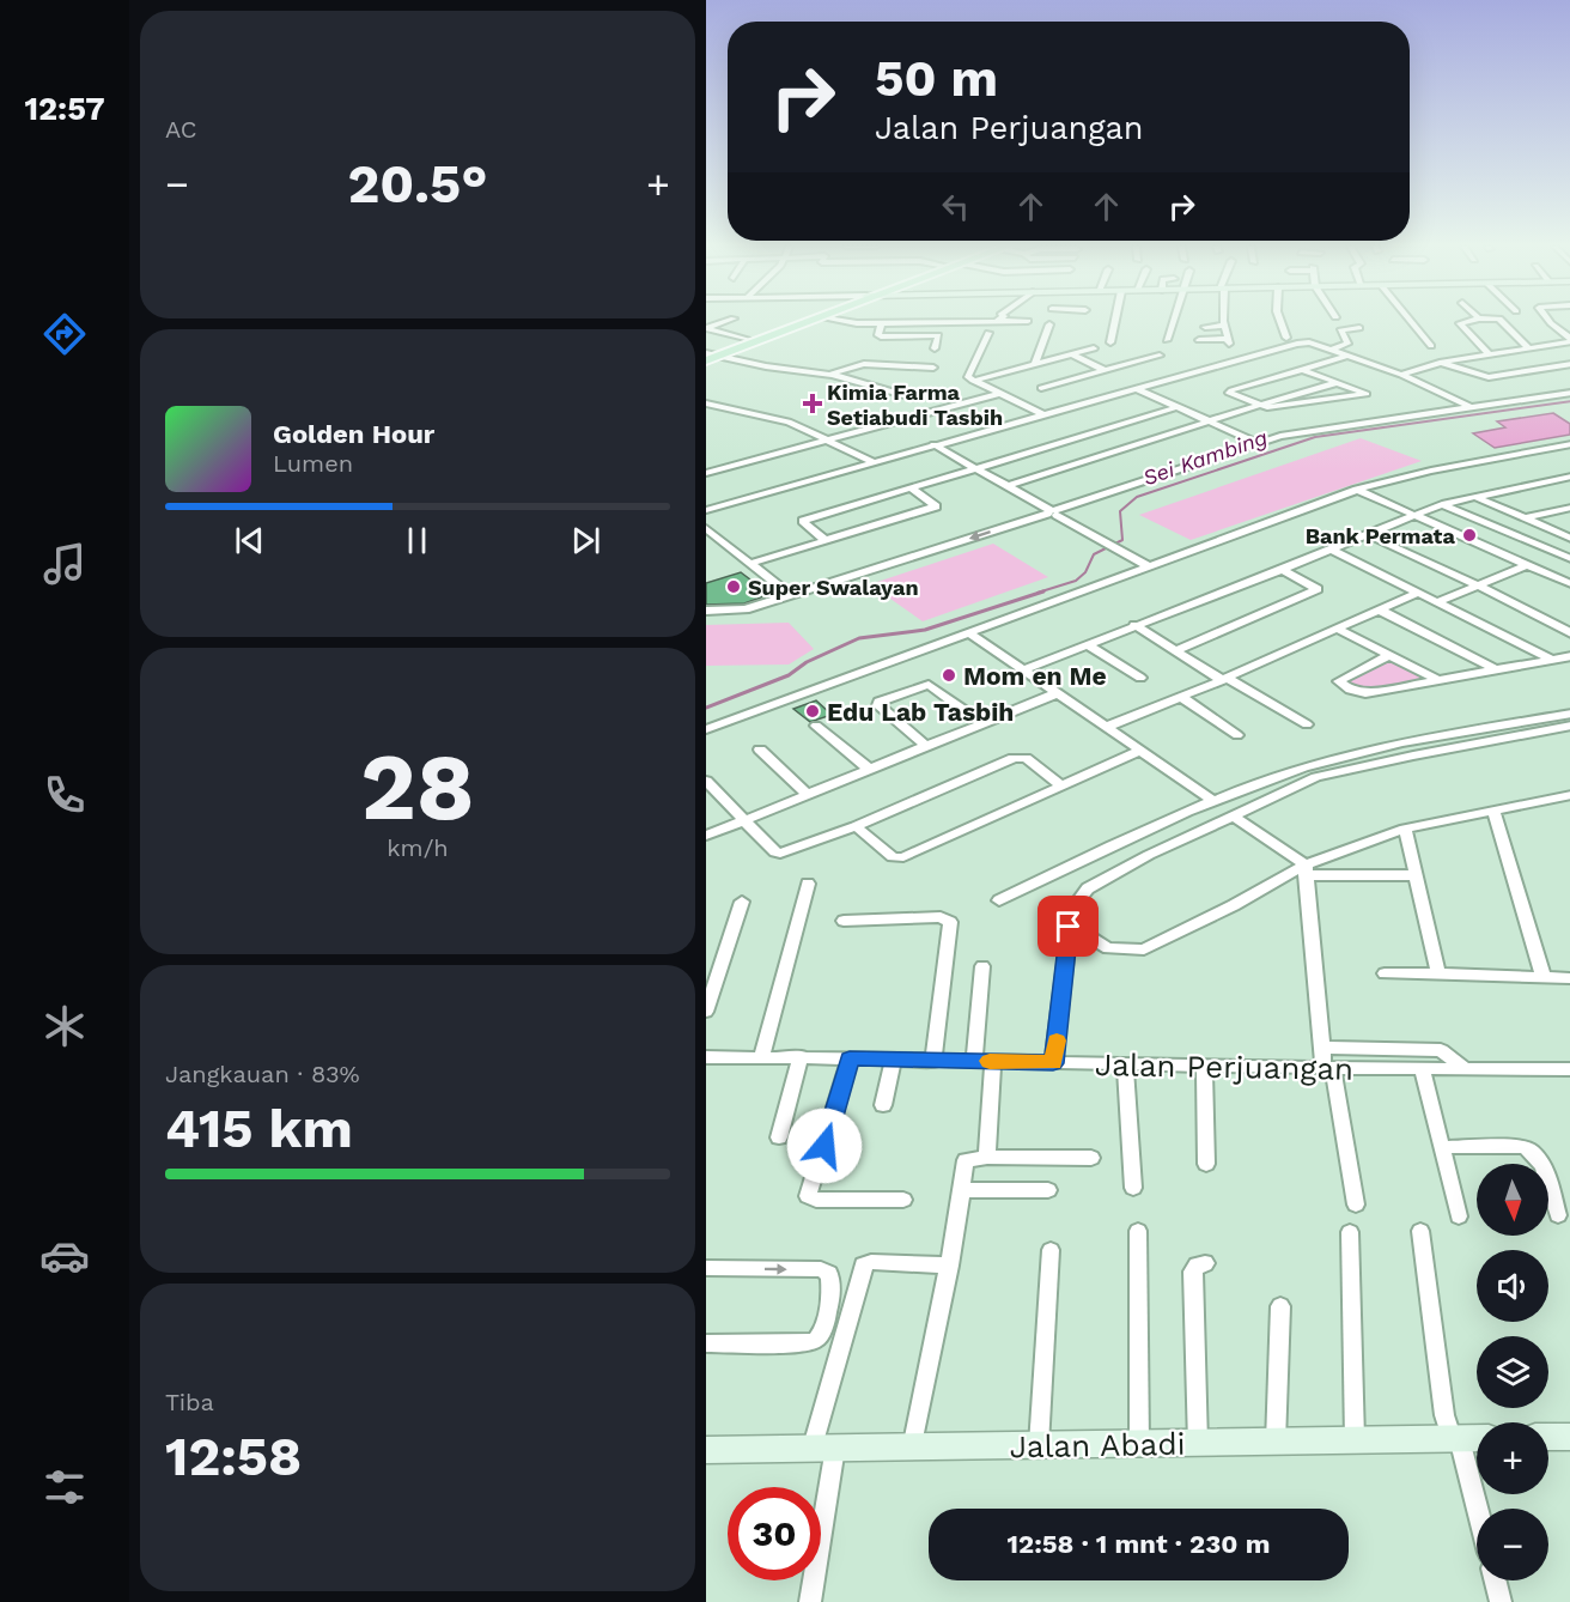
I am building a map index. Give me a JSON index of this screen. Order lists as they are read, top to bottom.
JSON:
{
  "streets": {
    "street": ["Jalan Perjuangan", "Jalan Abadi"]
  },
  "water": ["Sei Kambing"],
  "places": {
    "health": ["Kimia Farma Setiabudi Tasbih"],
    "other": [
      "Bank Permata",
      "Super Swalayan",
      "Mom en Me",
      "Edu Lab Tasbih"
    ]
  },
  "north": "bottom",
  "page": {
    "tabs": "12:57",
    "tile": [
      "AC",
      ["28", "km/h"],
      ["Jangkauan · 83%", "415 km"],
      ["Tiba", "12:58"]
    ],
    "turn": ["50 m", "Jalan Perjuangan"],
    "heat": ["−", "20.5°", "+"],
    "song": ["Golden Hour", "Lumen"],
    "map_buttons": ["+", "−"],
    "limit": "30",
    "trip": "12:58 · 1 mnt · 230 m"
  }
}
